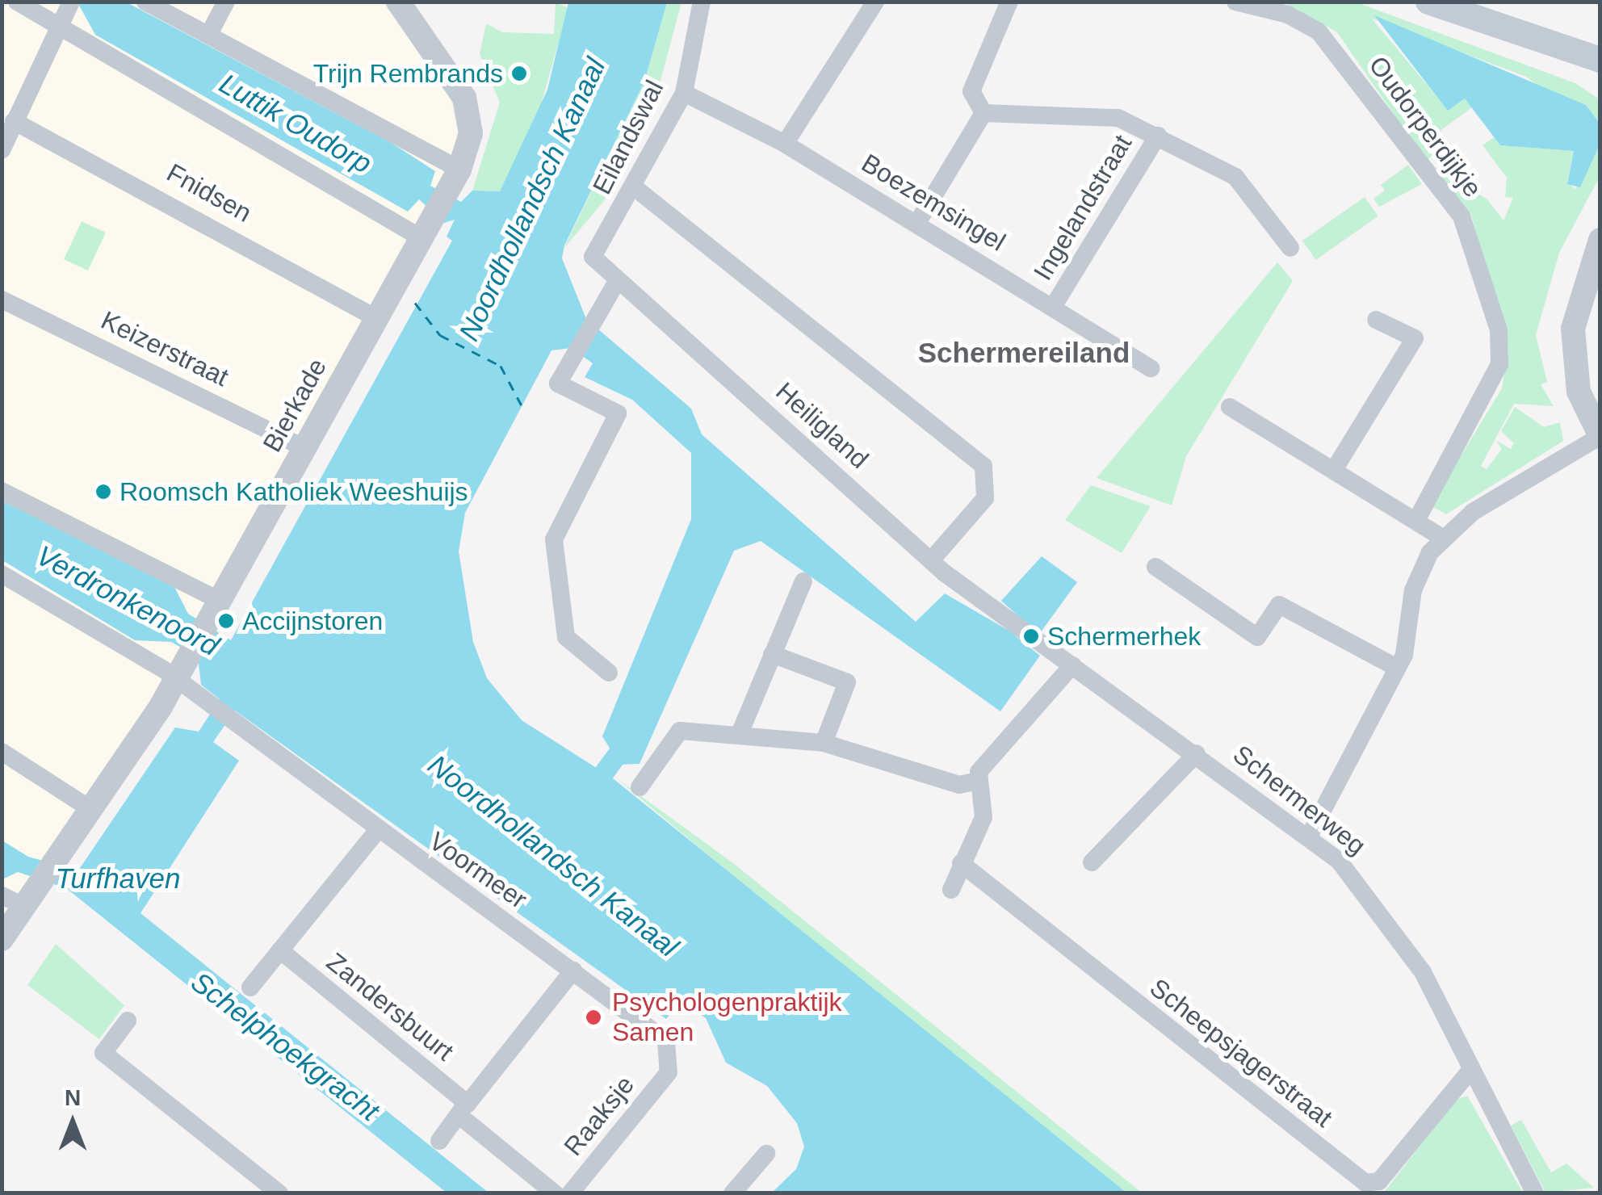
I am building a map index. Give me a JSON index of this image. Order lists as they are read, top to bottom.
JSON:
{
  "streets": {
    "street": [
      "Oudorperdijkje",
      "Eilandswal",
      "Fnidsen",
      "Boezemsingel",
      "Ingelandstraat",
      "Keizerstraat",
      "Bierkade",
      "Heiligland",
      "Schermerweg",
      "Voormeer",
      "Zandersbuurt",
      "Scheepsjagerstraat",
      "Raaksje"
    ]
  },
  "crossings": [
    ["Eilandswal", "Boezemsingel"],
    ["Eilandswal", "Heiligland"],
    ["Fnidsen", "Bierkade"],
    ["Boezemsingel", "Ingelandstraat"],
    ["Keizerstraat", "Bierkade"],
    ["Bierkade", "Voormeer"],
    ["Heiligland", "Schermerweg"],
    ["Schermerweg", "Scheepsjagerstraat"],
    ["Voormeer", "Raaksje"]
  ],
  "districts": ["Schermereiland"],
  "water": [
    "Luttik Oudorp",
    "Noordhollandsch Kanaal",
    "Verdronkenoord",
    "Turfhaven",
    "Schelphoekgracht"
  ],
  "places": [
    "Trijn Rembrands",
    "Roomsch Katholiek Weeshuijs",
    "Accijnstoren",
    "Schermerhek",
    "Psychologenpraktijk Samen"
  ],
  "north": "top"
}
